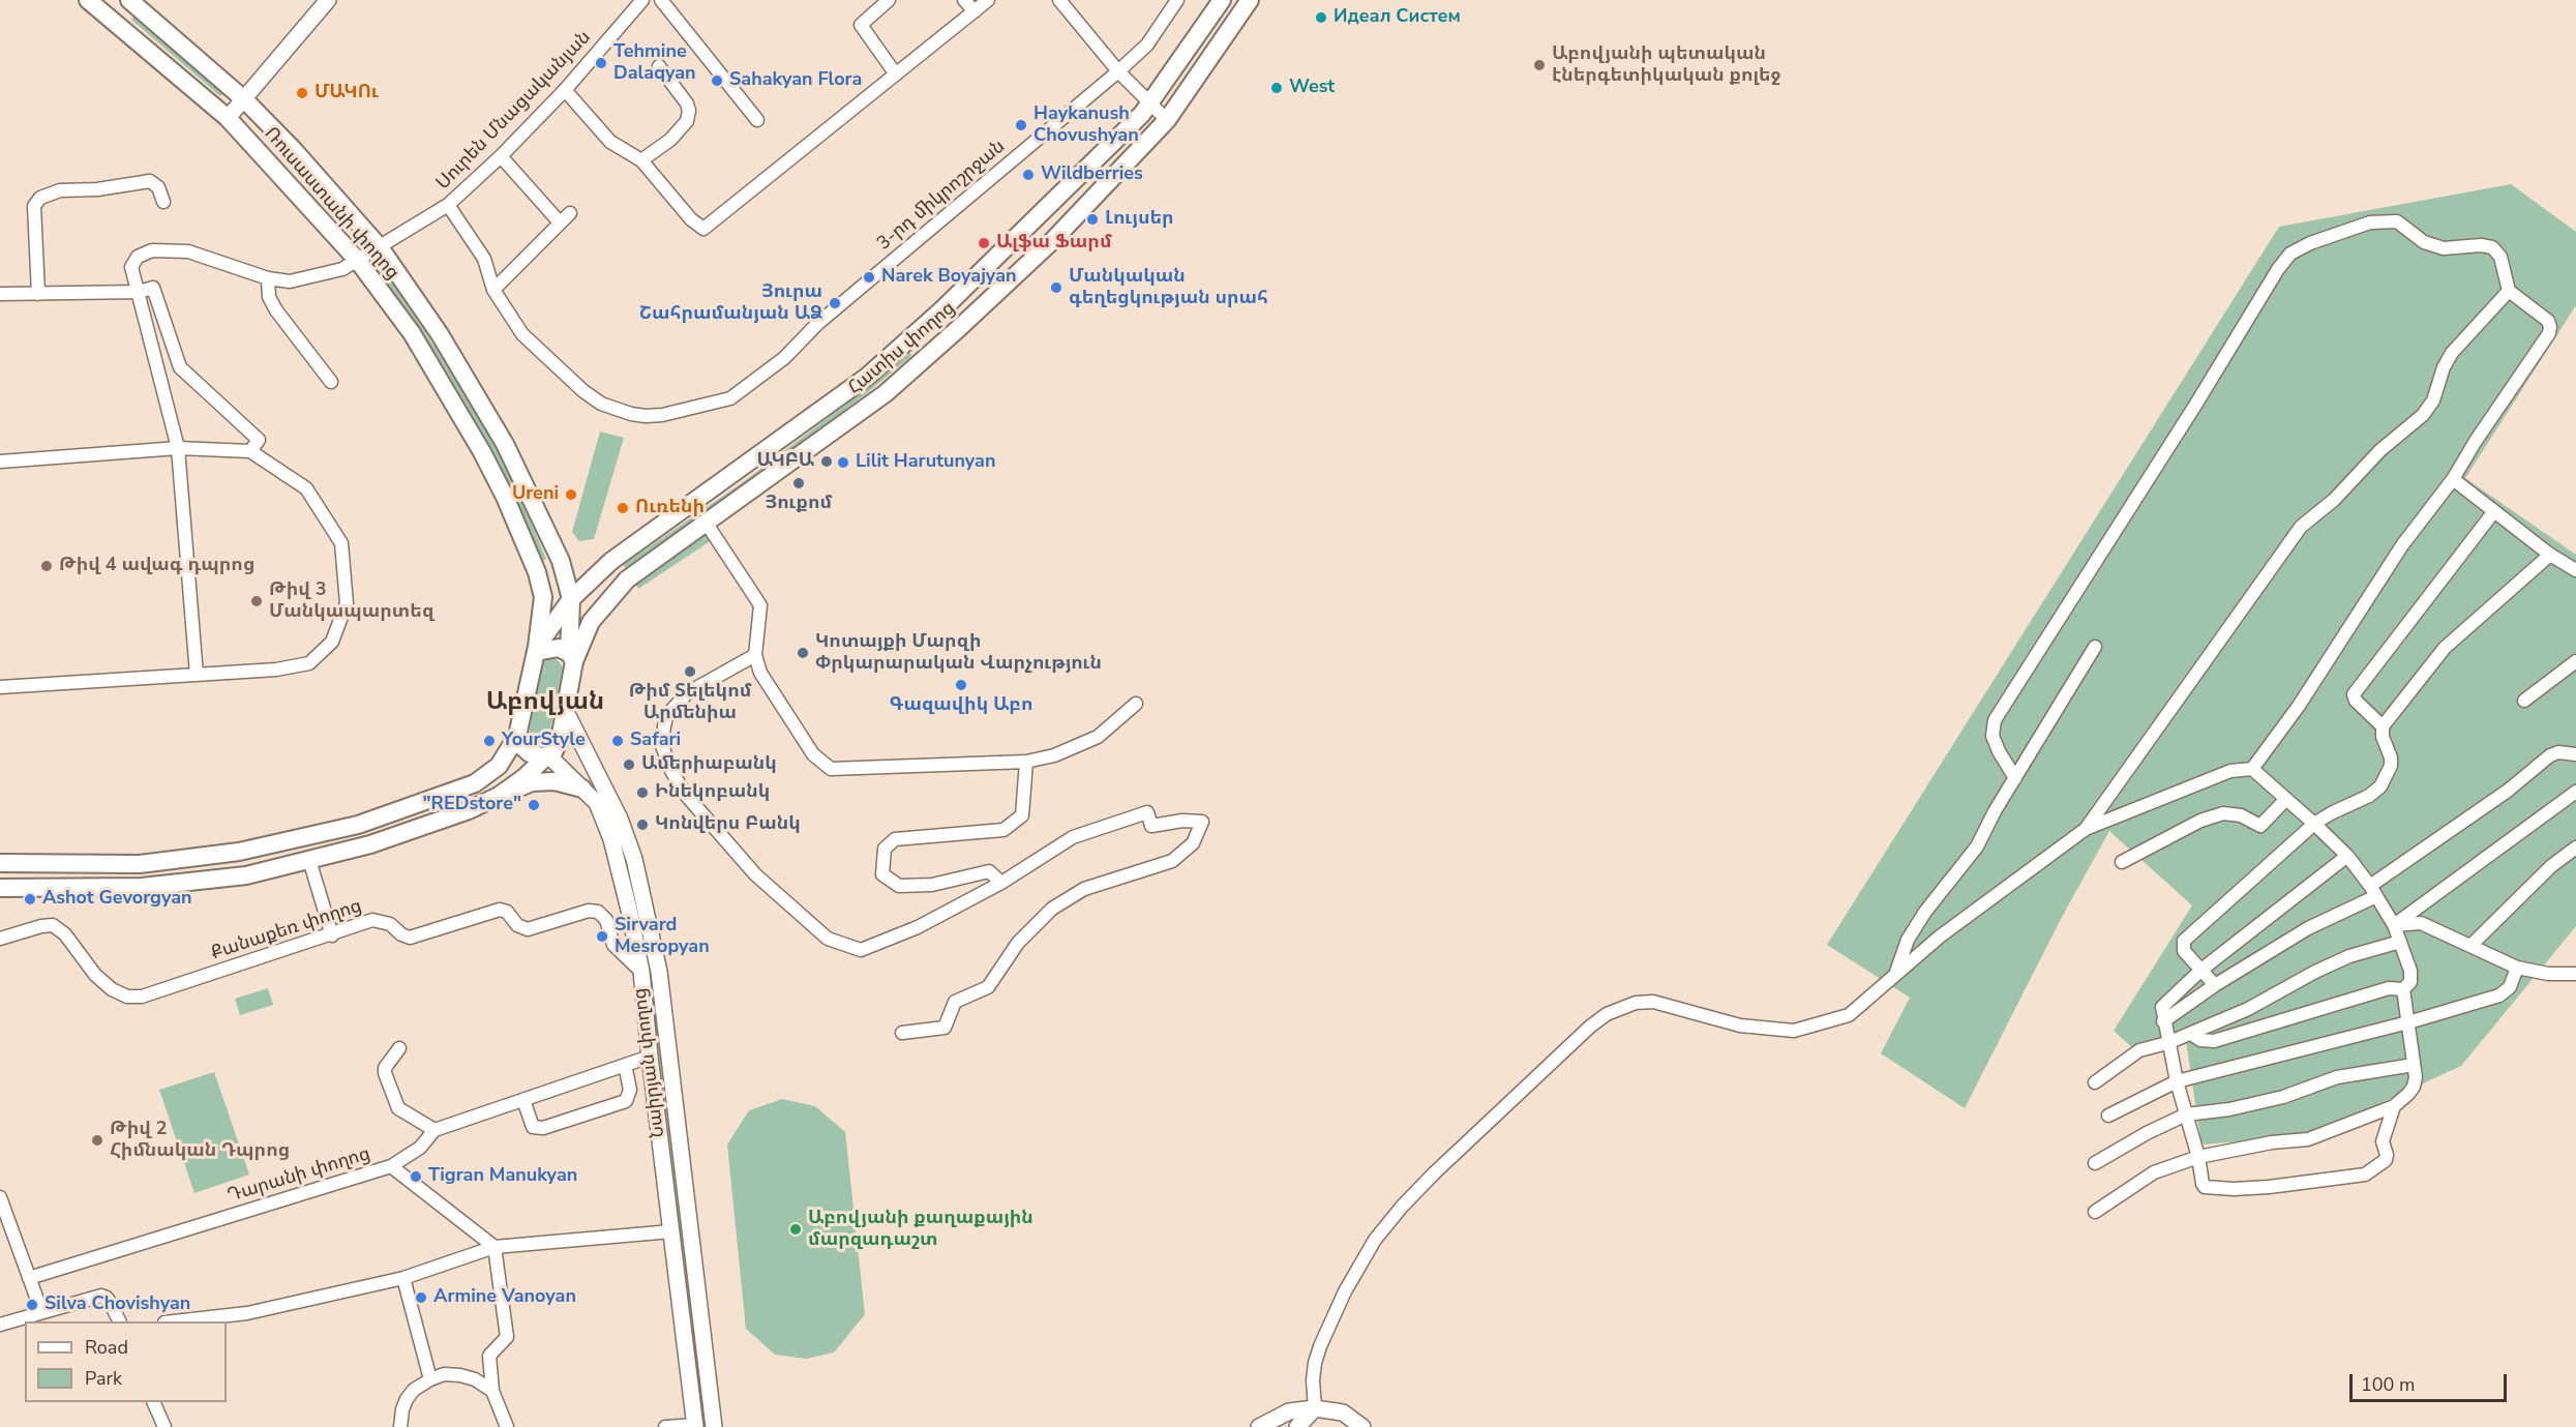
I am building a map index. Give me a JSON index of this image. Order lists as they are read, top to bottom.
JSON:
{
  "streets": {
    "main road": ["Ռուսաստանի փողոց", "Հատիս փողոց"],
    "street": [
      "Սուրեն Մնացականյան",
      "3-րդ միկրոշրջան",
      "Քանաքեռ փողոց",
      "Նաիրյան փողոց",
      "Դարանի փողոց"
    ]
  },
  "crossings": [
    ["Սուրեն Մնացականյան", "3-րդ միկրոշրջան"],
    ["Սուրեն Մնացականյան", "Ռուսաստանի փողոց"],
    ["Ռուսաստանի փողոց", "Հատիս փողոց"],
    ["Քանաքեռ փողոց", "Նաիրյան փողոց"]
  ],
  "districts": ["Աբովյան"],
  "places": [
    "Идеал Систем",
    "Tehmine Dalaqyan",
    "Աբովյանի պետական էներգետիկական քոլեջ",
    "Sahakyan Flora",
    "West",
    "ՄԱԿՈւ",
    "Haykanush Chovushyan",
    "Wildberries",
    "Լույսեր",
    "Ալֆա Ֆարմ",
    "Narek Boyajyan",
    "Մանկական գեղեցկության սրահ",
    "Յուրա Շահրամանյան ԱՁ",
    "ԱԿԲԱ",
    "Lilit Harutunyan",
    "Յուքոմ",
    "Ureni",
    "Ուռենի",
    "Թիվ 4 ավագ դպրոց",
    "Թիվ 3 Մանկապարտեզ",
    "Կոտայքի Մարզի Փրկարարական Վարչություն",
    "Թիմ Տելեկոմ Արմենիա",
    "Գազավիկ Աբո",
    "YourStyle",
    "Safari",
    "Ամերիաբանկ",
    "Ինեկոբանկ",
    "\"REDstore\"",
    "Կոնվերս Բանկ",
    "Ashot Gevorgyan",
    "Sirvard Mesropyan",
    "Թիվ 2 Հիմնական Դպրոց",
    "Tigran Manukyan",
    "Աբովյանի քաղաքային մարզադաշտ",
    "Armine Vanoyan",
    "Silva Chovishyan"
  ],
  "legend": ["Road", "Park"],
  "scale_bar": "100 m"
}
